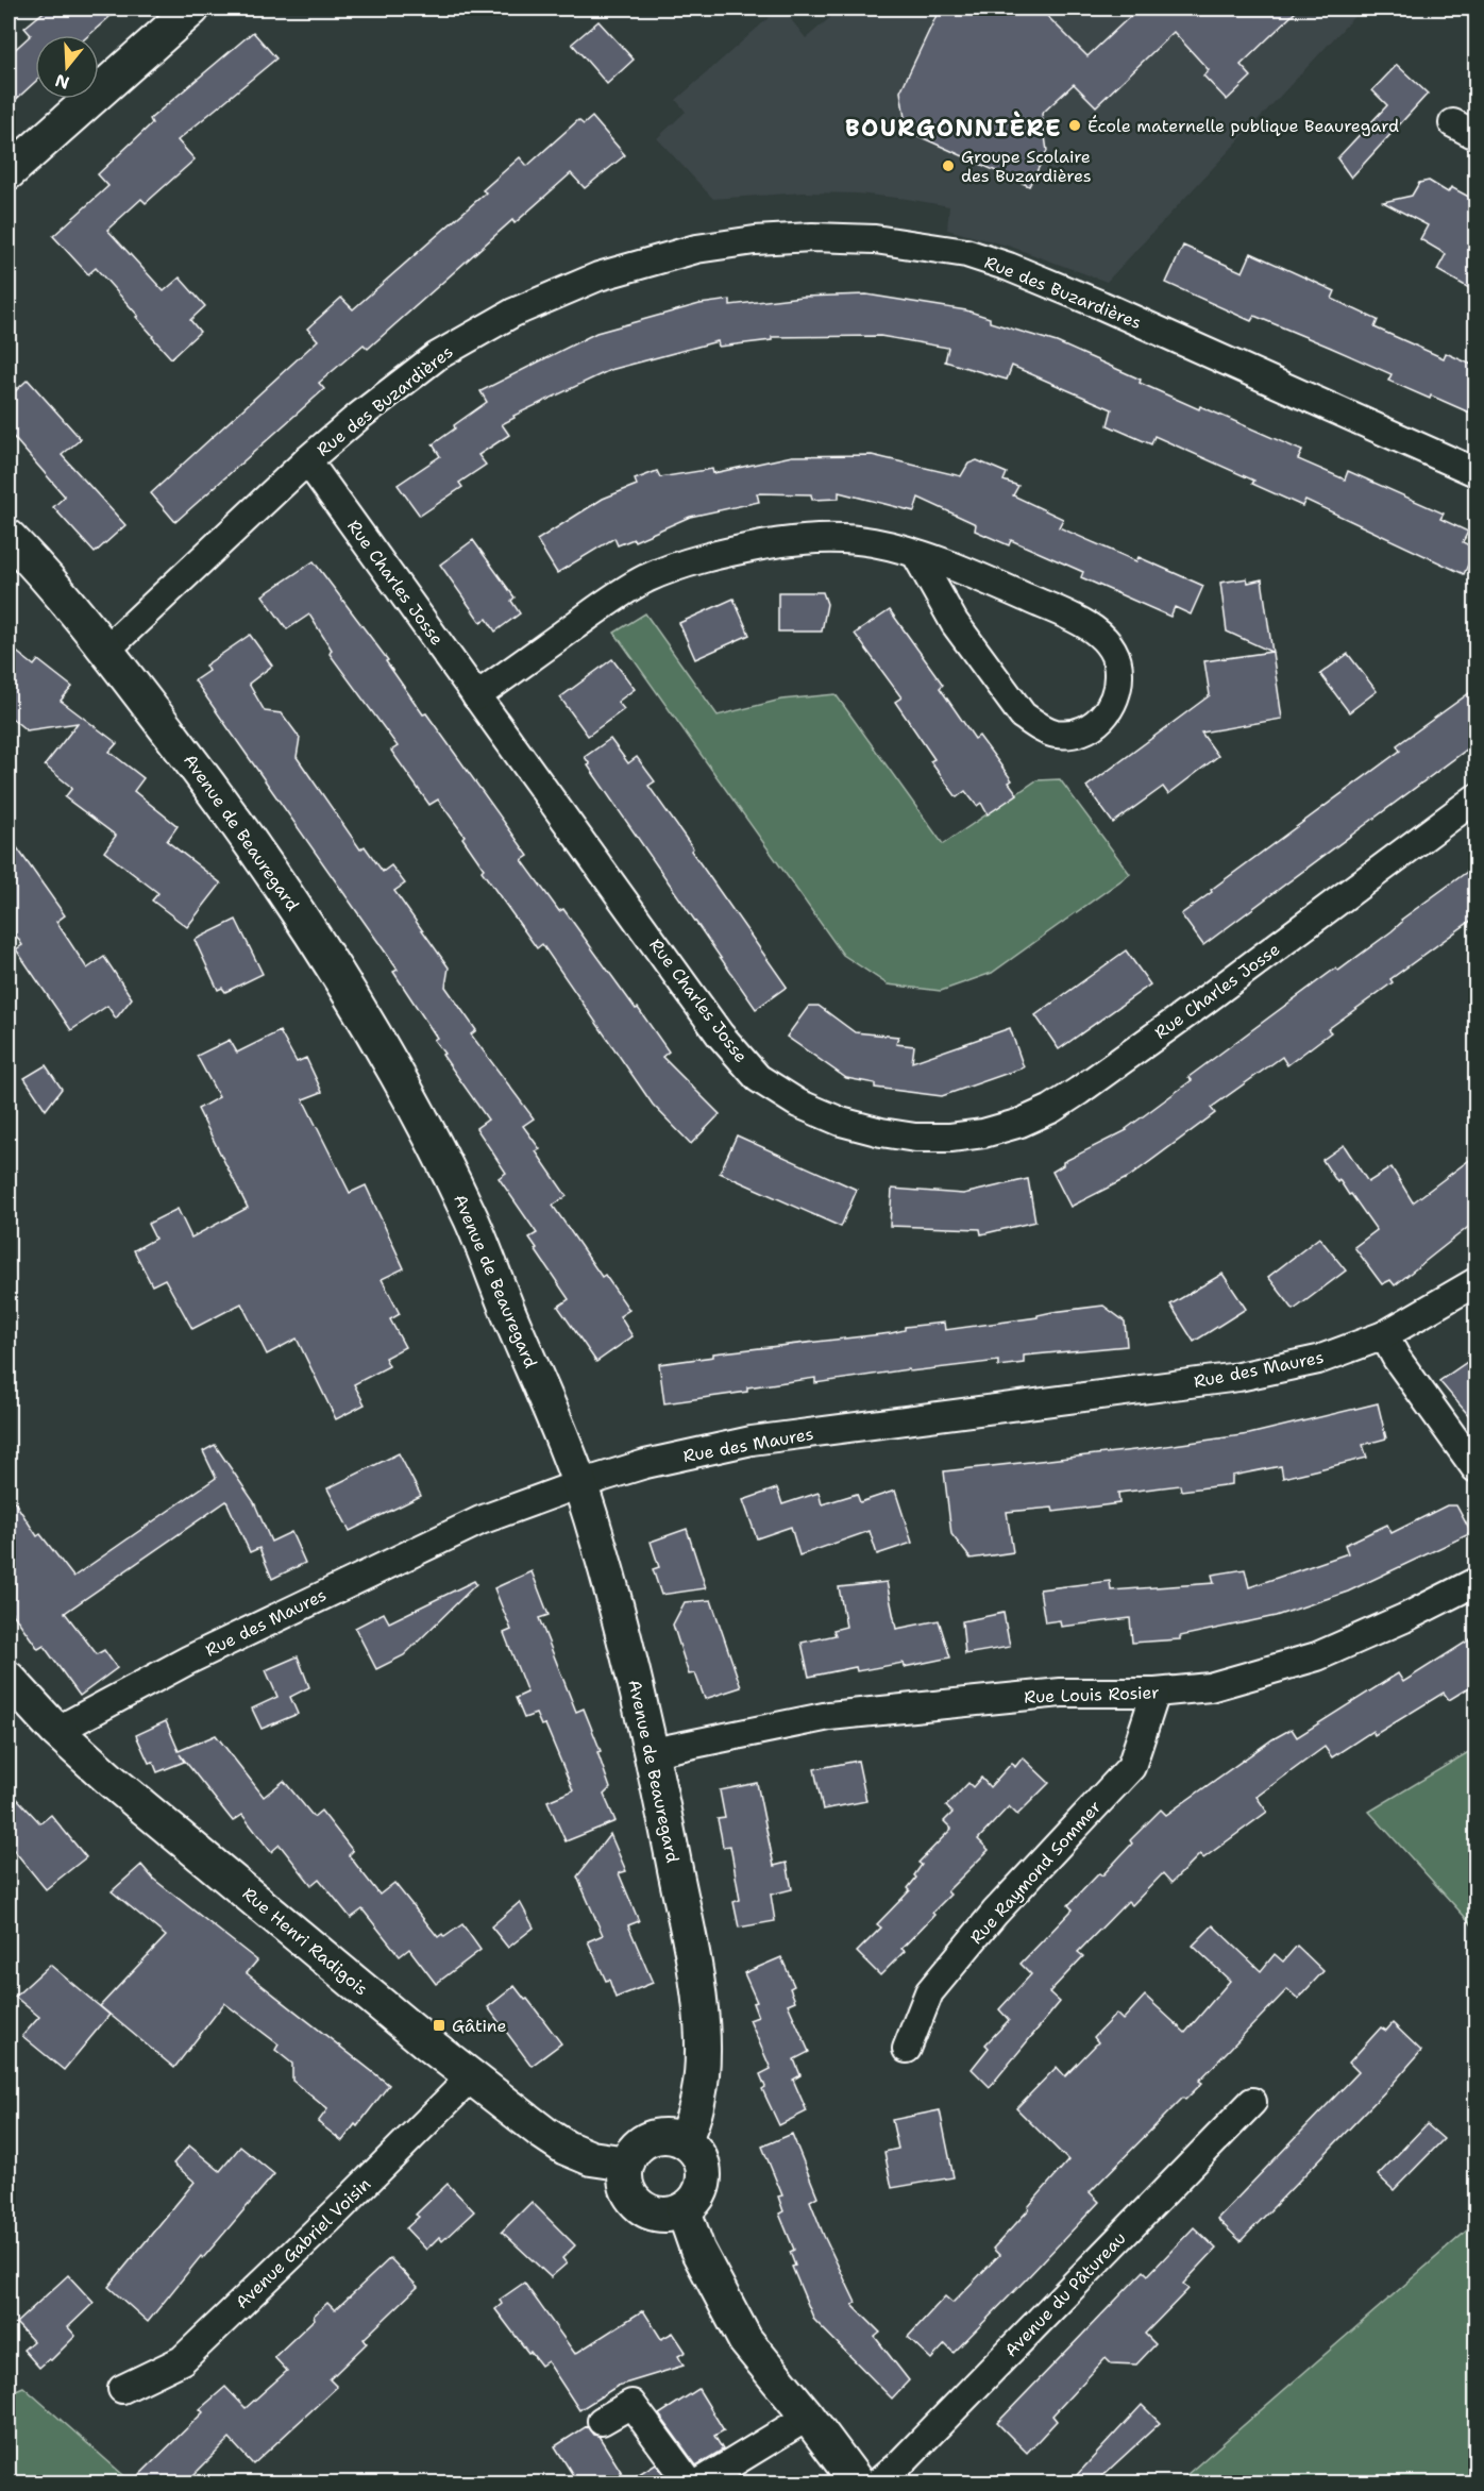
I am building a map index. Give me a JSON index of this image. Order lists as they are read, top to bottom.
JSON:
{
  "streets": {
    "street": [
      "Rue des Buzardières",
      "Rue Charles Josse",
      "Avenue de Beauregard",
      "Rue des Maures",
      "Rue Louis Rosier",
      "Rue Raymond Sommer",
      "Rue Henri Radigois",
      "Avenue Gabriel Voisin",
      "Avenue du Pâtureau"
    ]
  },
  "crossings": [
    ["Rue des Buzardières", "Rue Charles Josse"],
    ["Rue des Buzardières", "Avenue de Beauregard"],
    ["Avenue de Beauregard", "Rue des Maures"],
    ["Avenue de Beauregard", "Rue Louis Rosier"],
    ["Avenue de Beauregard", "Rue Henri Radigois"],
    ["Rue des Maures", "Rue Henri Radigois"],
    ["Rue Louis Rosier", "Rue Raymond Sommer"],
    ["Rue Henri Radigois", "Avenue Gabriel Voisin"]
  ],
  "districts": ["BOURGONNIÈRE"],
  "places": {
    "other": ["École maternelle publique Beauregard", "Groupe Scolaire des Buzardières"],
    "transit": ["Gâtine"]
  },
  "north": "bottom"
}
